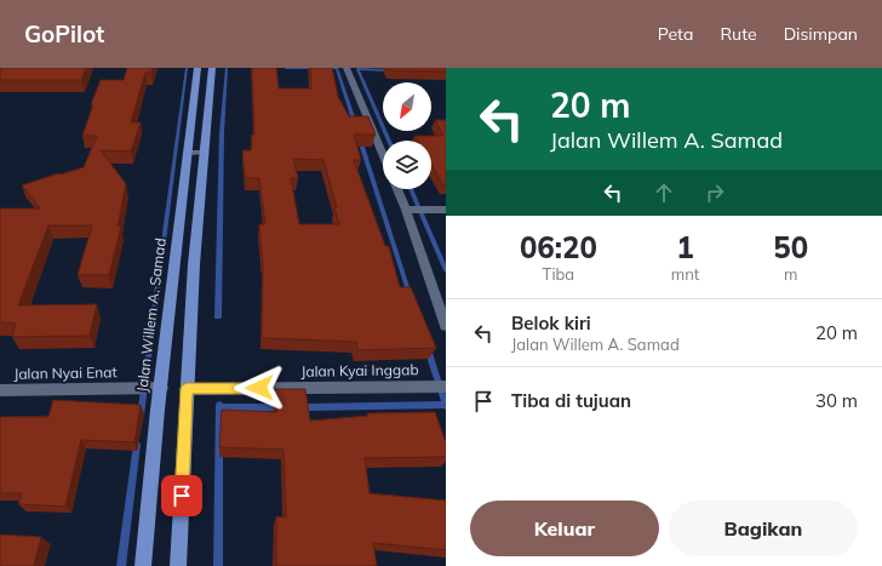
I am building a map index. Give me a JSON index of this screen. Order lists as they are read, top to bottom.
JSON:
{
  "streets": {
    "main road": ["Jalan Willem A. Samad"],
    "street": ["Jalan Kyai Inggab", "Jalan Nyai Enat"]
  },
  "crossings": [
    ["Jalan Willem A. Samad", "Jalan Nyai Enat"]
  ],
  "north": "bottom left",
  "page": {
    "header": "GoPilot",
    "nav": ["Peta", "Rute", "Disimpan"],
    "turn": ["20 m", "Jalan Willem A. Samad"],
    "eta": [
      "06:20",
      "Tiba",
      "1",
      "mnt",
      "50",
      "m"
    ],
    "list": [
      {
        "name": "Belok kiri",
        "note": "Jalan Willem A. Samad",
        "value": "20 m"
      },
      {
        "name": "Tiba di tujuan",
        "value": "30 m"
      }
    ],
    "buttons": ["Keluar", "Bagikan"]
  }
}
